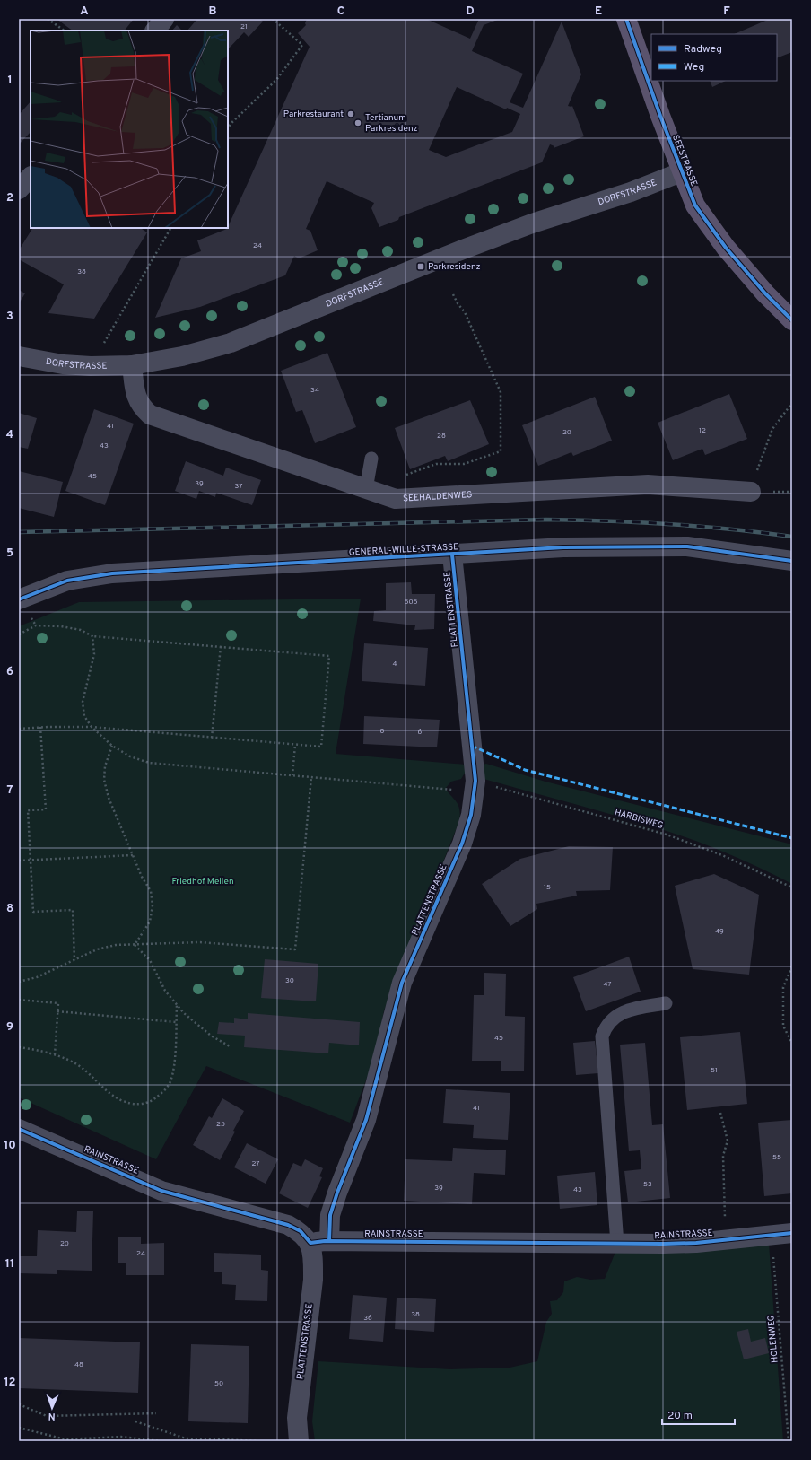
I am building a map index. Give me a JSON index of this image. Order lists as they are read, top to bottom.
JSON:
{
  "streets": {
    "main road": ["SEESTRASSE"],
    "street": [
      "DORFSTRASSE",
      "SEEHALDENWEG",
      "GENERAL-WILLE-STRASSE",
      "PLATTENSTRASSE",
      "RAINSTRASSE"
    ],
    "path": ["HARBISWEG", "HOLENWEG"]
  },
  "crossings": [
    ["SEESTRASSE", "DORFSTRASSE"],
    ["DORFSTRASSE", "SEEHALDENWEG"],
    ["GENERAL-WILLE-STRASSE", "PLATTENSTRASSE"],
    ["PLATTENSTRASSE", "HARBISWEG"],
    ["PLATTENSTRASSE", "RAINSTRASSE"],
    ["RAINSTRASSE", "HOLENWEG"]
  ],
  "parks": ["Friedhof Meilen"],
  "places": {
    "other": ["Parkrestaurant", "Tertianum Parkresidenz"],
    "transit": ["Parkresidenz"]
  },
  "house_numbers": [
    "21",
    "24",
    "38",
    "34",
    "41",
    "12",
    "20",
    "28",
    "43",
    "45",
    "39",
    "37",
    "505",
    "4",
    "8",
    "6",
    "15",
    "49",
    "30",
    "47",
    "45",
    "51",
    "41",
    "25",
    "55",
    "27",
    "53",
    "39",
    "43",
    "20",
    "24",
    "38",
    "36",
    "48",
    "50"
  ],
  "legend": ["Radweg", "Weg"],
  "scale_bar": "20 m",
  "north": "bottom",
  "grid": {
    "columns": [
      "A",
      "B",
      "C",
      "D",
      "E",
      "F"
    ],
    "rows": [
      "1",
      "2",
      "3",
      "4",
      "5",
      "6",
      "7",
      "8",
      "9",
      "10",
      "11",
      "12"
    ]
  }
}
